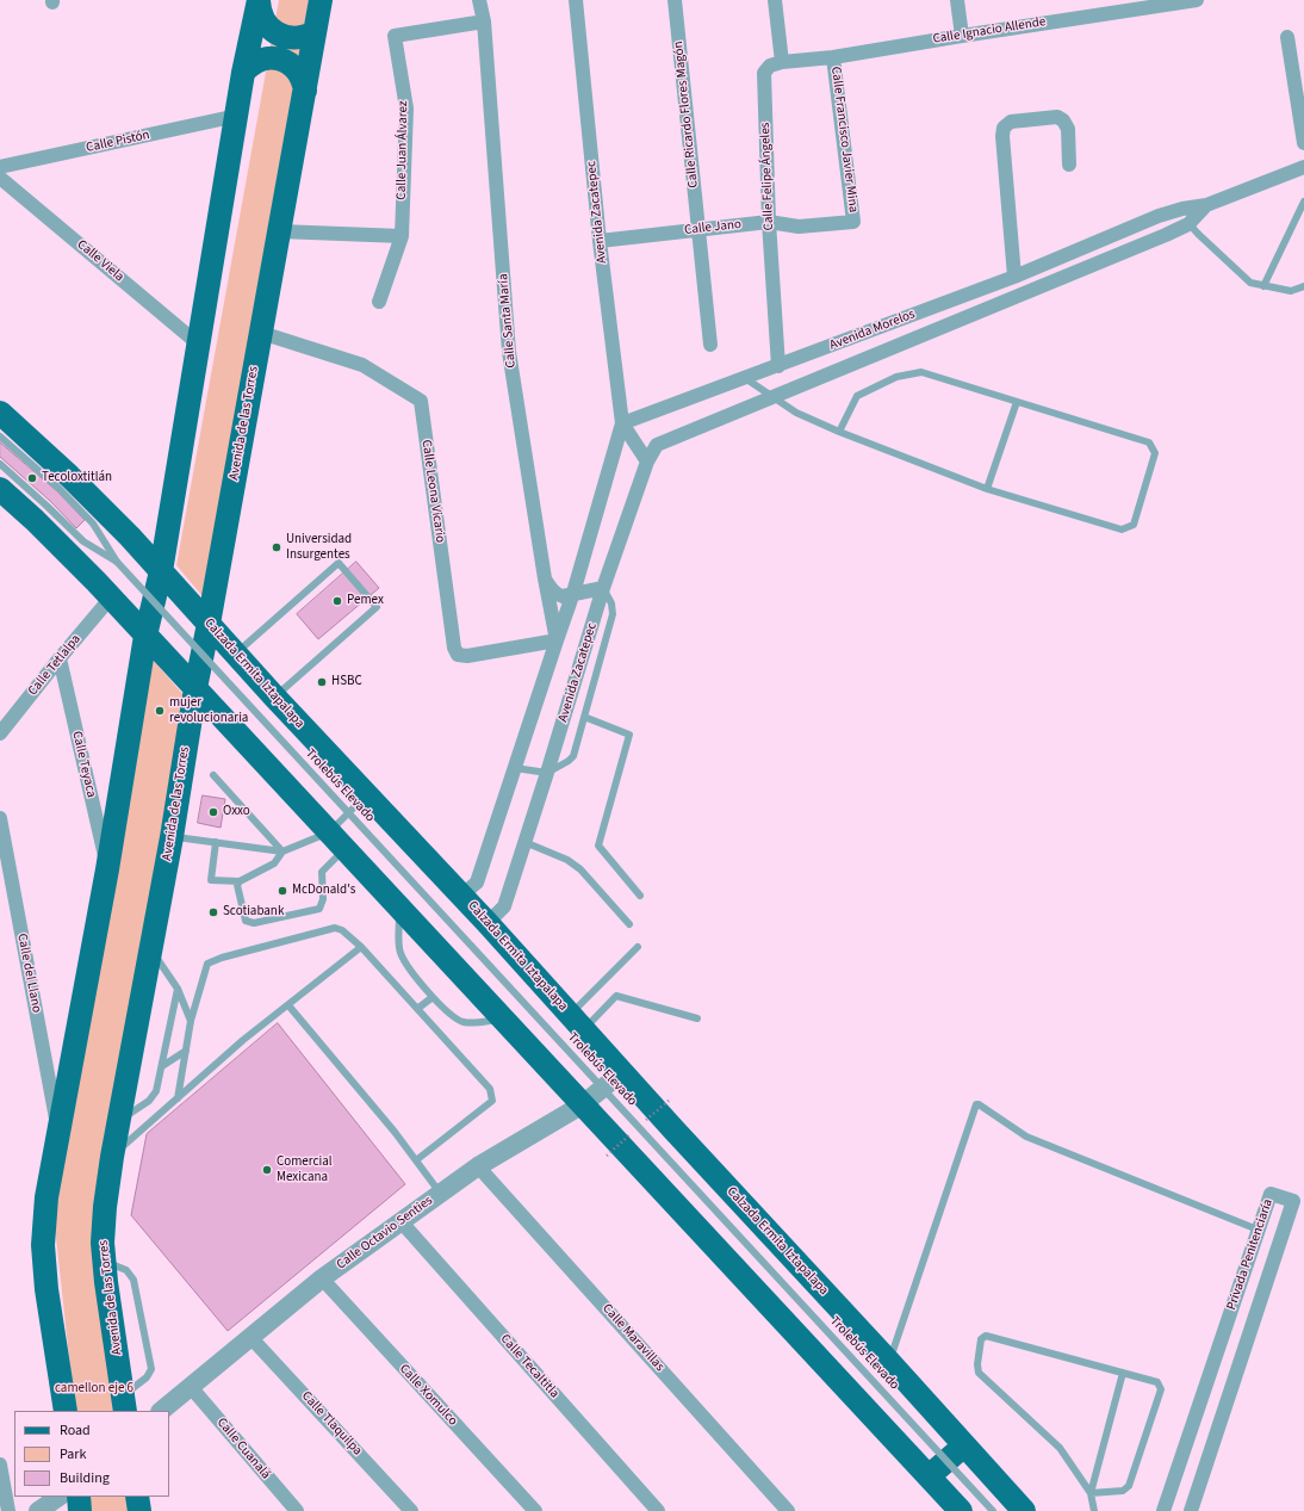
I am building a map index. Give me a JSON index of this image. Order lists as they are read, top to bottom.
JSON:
{
  "streets": {
    "main road": ["Avenida de las Torres", "Calzada Ermita Iztapalapa"],
    "street": [
      "Calle Ignacio Allende",
      "Calle Ricardo Flores Magón",
      "Calle Francisco Javier Mina",
      "Calle Pistón",
      "Calle Juan Álvarez",
      "Calle Felipe Ángeles",
      "Avenida Zacatepec",
      "Calle Jano",
      "Calle Viela",
      "Calle Santa María",
      "Avenida Morelos",
      "Calle Leona Vicario",
      "Calle Tetlalpa",
      "Calle Teyaca",
      "Calle del Llano",
      "Calle Octavio Senties",
      "Privada Penitenciaría",
      "Calle Maravillas",
      "Calle Tecaltitla",
      "Calle Xomulco",
      "Calle Tlaquilpa",
      "Calle Cuanalá"
    ],
    "lane": ["Trolebús Elevado"]
  },
  "crossings": [
    ["Calle Ignacio Allende", "Calle Francisco Javier Mina"],
    ["Calle Ignacio Allende", "Calle Felipe Ángeles"],
    ["Calle Ricardo Flores Magón", "Calle Jano"],
    ["Calle Francisco Javier Mina", "Calle Jano"],
    ["Calle Juan Álvarez", "Calle Santa María"],
    ["Calle Felipe Ángeles", "Calle Jano"],
    ["Calle Felipe Ángeles", "Avenida Morelos"],
    ["Avenida Zacatepec", "Calle Jano"],
    ["Avenida Zacatepec", "Calle Santa María"],
    ["Avenida Zacatepec", "Avenida Morelos"],
    ["Avenida Zacatepec", "Calle Leona Vicario"],
    ["Avenida Zacatepec", "Calzada Ermita Iztapalapa"],
    ["Calle Santa María", "Calle Leona Vicario"],
    ["Avenida de las Torres", "Calle Leona Vicario"],
    ["Avenida de las Torres", "Calzada Ermita Iztapalapa"],
    ["Calle Tetlalpa", "Calle Teyaca"],
    ["Calzada Ermita Iztapalapa", "Calle Octavio Senties"],
    ["Calle Octavio Senties", "Calle Maravillas"],
    ["Calle Octavio Senties", "Calle Tecaltitla"],
    ["Calle Octavio Senties", "Calle Xomulco"],
    ["Calle Octavio Senties", "Calle Tlaquilpa"],
    ["Calle Octavio Senties", "Calle Cuanalá"]
  ],
  "parks": ["camellon eje 6"],
  "places": [
    "Tecoloxtitlán",
    "Universidad Insurgentes",
    "Pemex",
    "HSBC",
    "mujer revolucionaria",
    "Oxxo",
    "McDonald's",
    "Scotiabank",
    "Comercial Mexicana"
  ],
  "legend": ["Road", "Park", "Building"]
}
